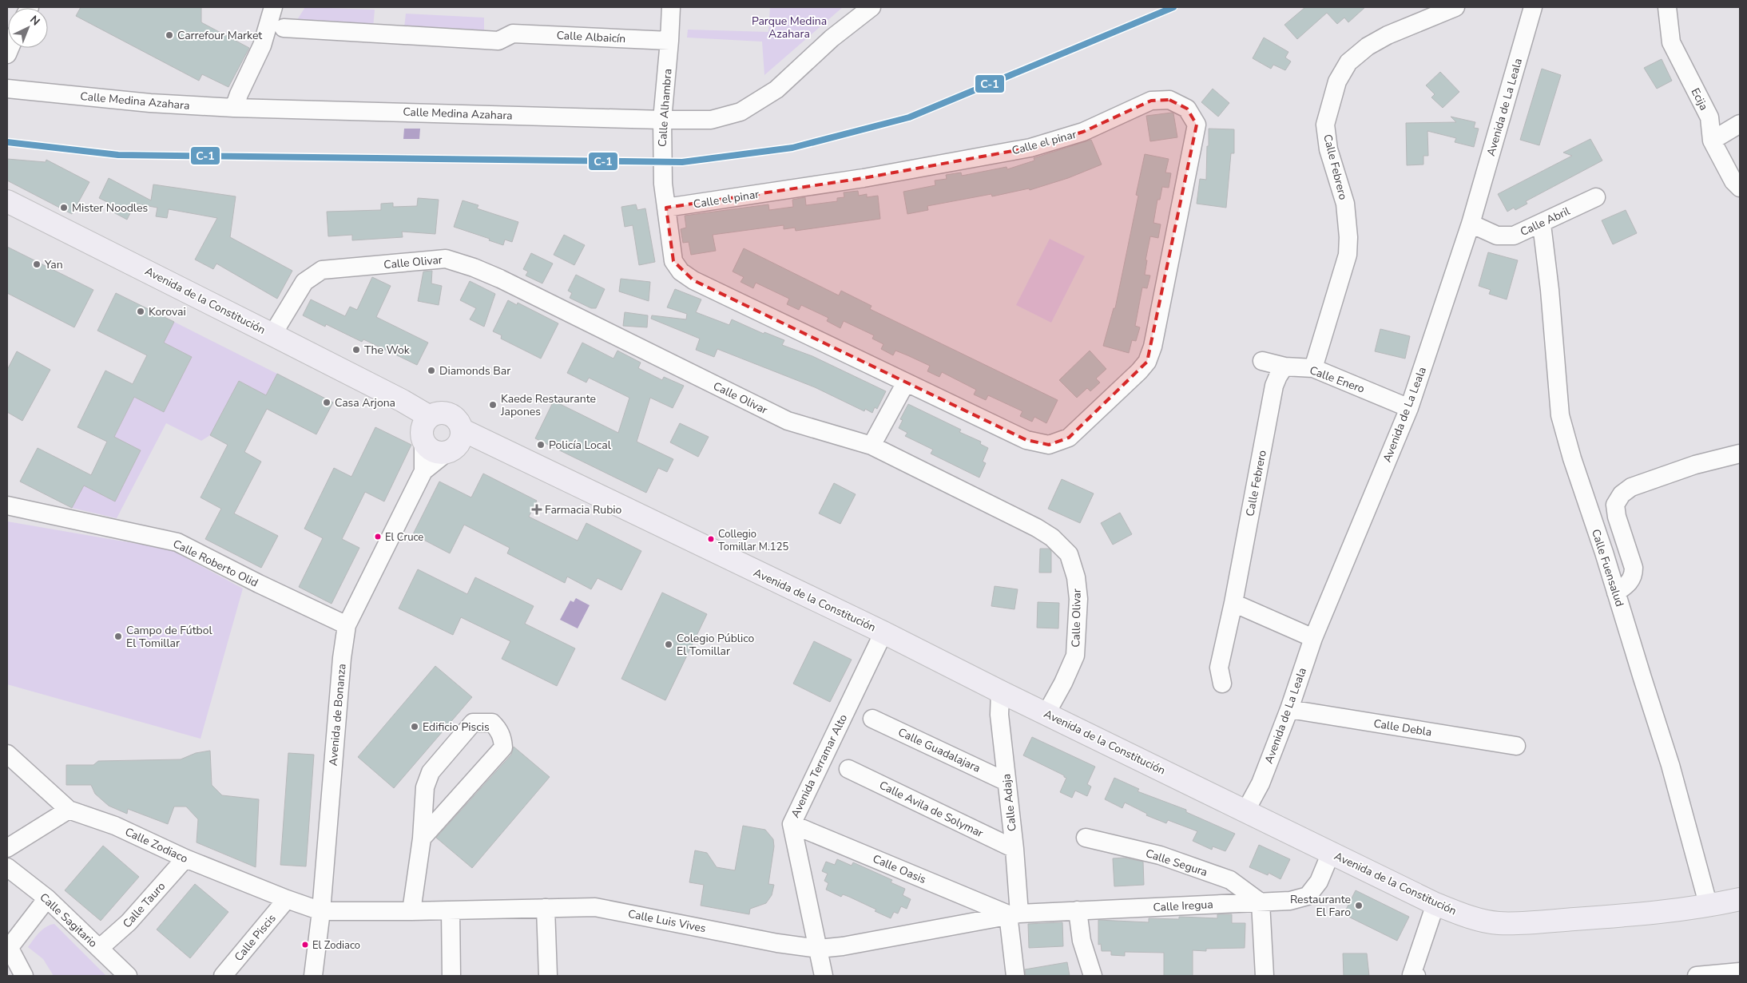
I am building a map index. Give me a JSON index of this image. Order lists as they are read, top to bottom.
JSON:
{
  "streets": {
    "main road": ["Avenida de la Constitución"],
    "street": [
      "Calle Albaicín",
      "Ecija",
      "Calle Medina Azahara",
      "Avenida de La Leala",
      "Calle Alhambra",
      "Calle el pinar",
      "Calle Febrero",
      "Calle Abril",
      "Calle Olivar",
      "Calle Enero",
      "Calle Roberto Olid",
      "Calle Fuensalud",
      "Avenida de Bonanza",
      "Calle Debla",
      "Calle Guadalajara",
      "Avenida Terramar Alto",
      "Calle Adaja",
      "Calle Avila de Solymar",
      "Calle Zodiaco",
      "Calle Segura",
      "Calle Oasis",
      "Calle Tauro",
      "Calle Iregua",
      "Calle Sagitario",
      "Calle Luis Vives",
      "Calle Piscis"
    ]
  },
  "crossings": [
    ["Calle Albaicín", "Calle Alhambra"],
    ["Calle Medina Azahara", "Calle Alhambra"],
    ["Avenida de La Leala", "Calle Abril"],
    ["Avenida de La Leala", "Avenida de la Constitución"],
    ["Avenida de La Leala", "Calle Enero"],
    ["Avenida de La Leala", "Calle Debla"],
    ["Calle Alhambra", "Calle el pinar"],
    ["Calle Febrero", "Calle Enero"],
    ["Calle Abril", "Calle Fuensalud"],
    ["Calle Olivar", "Avenida de la Constitución"],
    ["Avenida de la Constitución", "Calle Fuensalud"],
    ["Avenida de la Constitución", "Avenida de Bonanza"],
    ["Avenida de la Constitución", "Avenida Terramar Alto"],
    ["Avenida de la Constitución", "Calle Adaja"],
    ["Avenida de la Constitución", "Calle Iregua"],
    ["Calle Roberto Olid", "Avenida de Bonanza"],
    ["Avenida de Bonanza", "Calle Zodiaco"],
    ["Avenida de Bonanza", "Calle Luis Vives"],
    ["Calle Guadalajara", "Calle Adaja"],
    ["Avenida Terramar Alto", "Calle Oasis"],
    ["Avenida Terramar Alto", "Calle Luis Vives"],
    ["Calle Adaja", "Calle Avila de Solymar"],
    ["Calle Adaja", "Calle Oasis"],
    ["Calle Adaja", "Calle Iregua"],
    ["Calle Adaja", "Calle Luis Vives"],
    ["Calle Zodiaco", "Calle Tauro"],
    ["Calle Zodiaco", "Calle Luis Vives"],
    ["Calle Zodiaco", "Calle Piscis"],
    ["Calle Segura", "Calle Iregua"],
    ["Calle Oasis", "Calle Iregua"],
    ["Calle Oasis", "Calle Luis Vives"],
    ["Calle Tauro", "Calle Sagitario"],
    ["Calle Iregua", "Calle Luis Vives"]
  ],
  "parks": ["Parque Medina Azahara"],
  "places": {
    "other": [
      "Carrefour Market",
      "Mister Noodles",
      "Yan",
      "Korovai",
      "The Wok",
      "Diamonds Bar",
      "Casa Arjona",
      "Kaede Restaurante Japones",
      "Policía Local",
      "El Cruce",
      "Collegio Tomillar M.125",
      "Campo de Fútbol El Tomillar",
      "Colegio Público El Tomillar",
      "Edificio Piscis",
      "Restaurante El Faro",
      "El Zodiaco"
    ],
    "health": ["Farmacia Rubio"]
  },
  "lines": ["transit line C-1"],
  "north": "top right"
}
